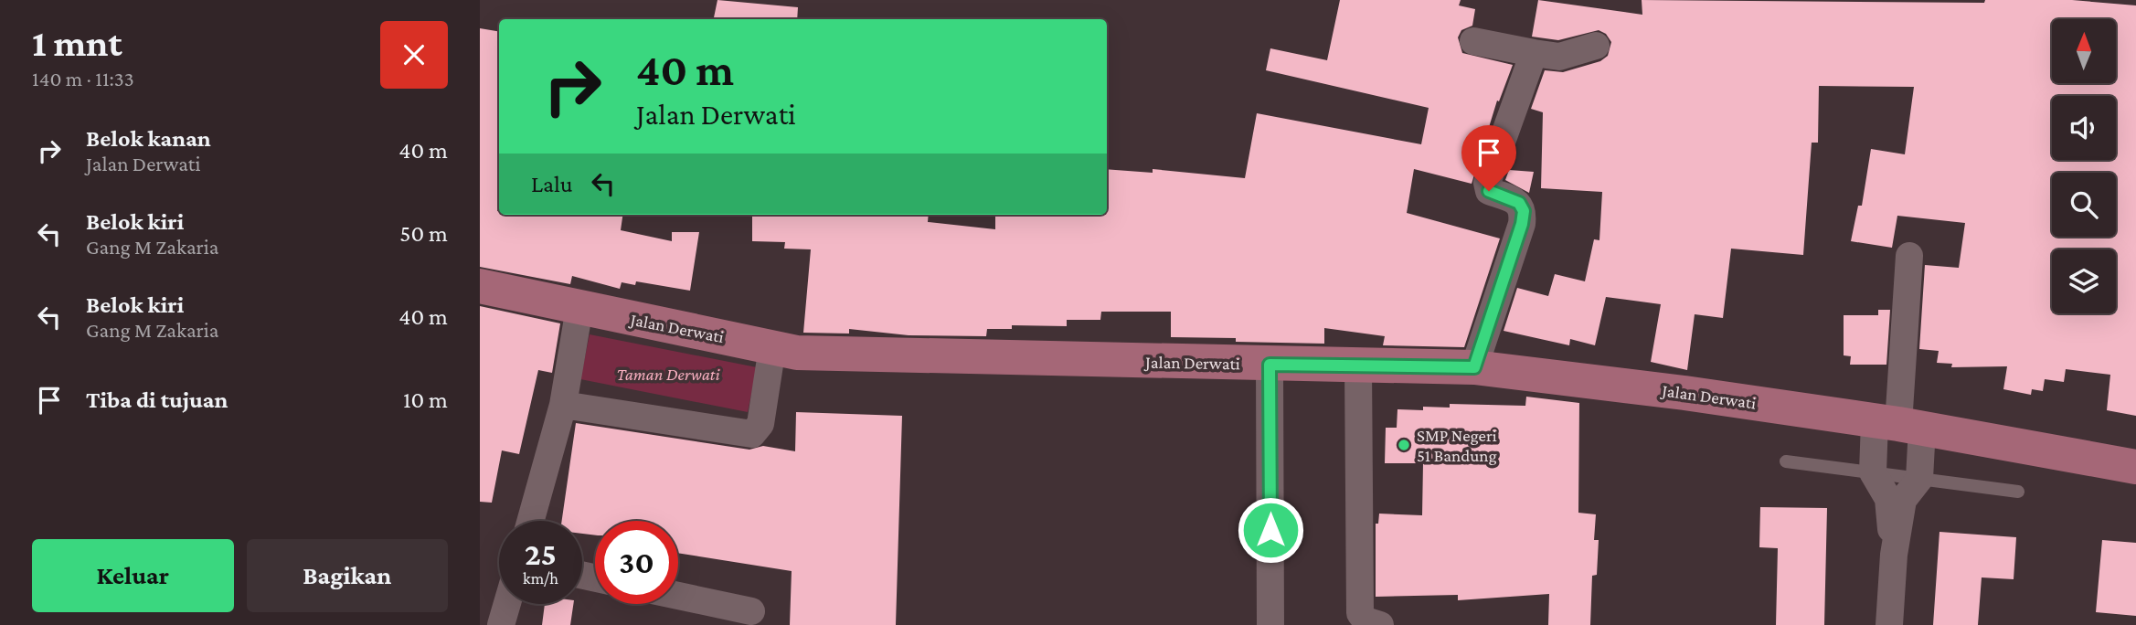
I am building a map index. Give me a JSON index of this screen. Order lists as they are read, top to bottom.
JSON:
{
  "streets": {
    "main road": ["Jalan Derwati"]
  },
  "parks": ["Taman Derwati"],
  "places": ["SMP Negeri 51 Bandung"],
  "north": "top",
  "page": {
    "heading": ["1 mnt", "140 m · 11:33"],
    "turn": ["40 m", "Jalan Derwati"],
    "list": [
      {
        "name": "Belok kanan",
        "note": "Jalan Derwati",
        "value": "40 m"
      },
      {
        "name": "Belok kiri",
        "note": "Gang M Zakaria",
        "value": "50 m"
      },
      {
        "name": "Belok kiri",
        "note": "Gang M Zakaria",
        "value": "40 m"
      },
      {
        "name": "Tiba di tujuan",
        "value": "10 m"
      }
    ],
    "then": "Lalu",
    "speed": "25 km/h",
    "limit": "30",
    "buttons": ["Keluar", "Bagikan"]
  }
}
